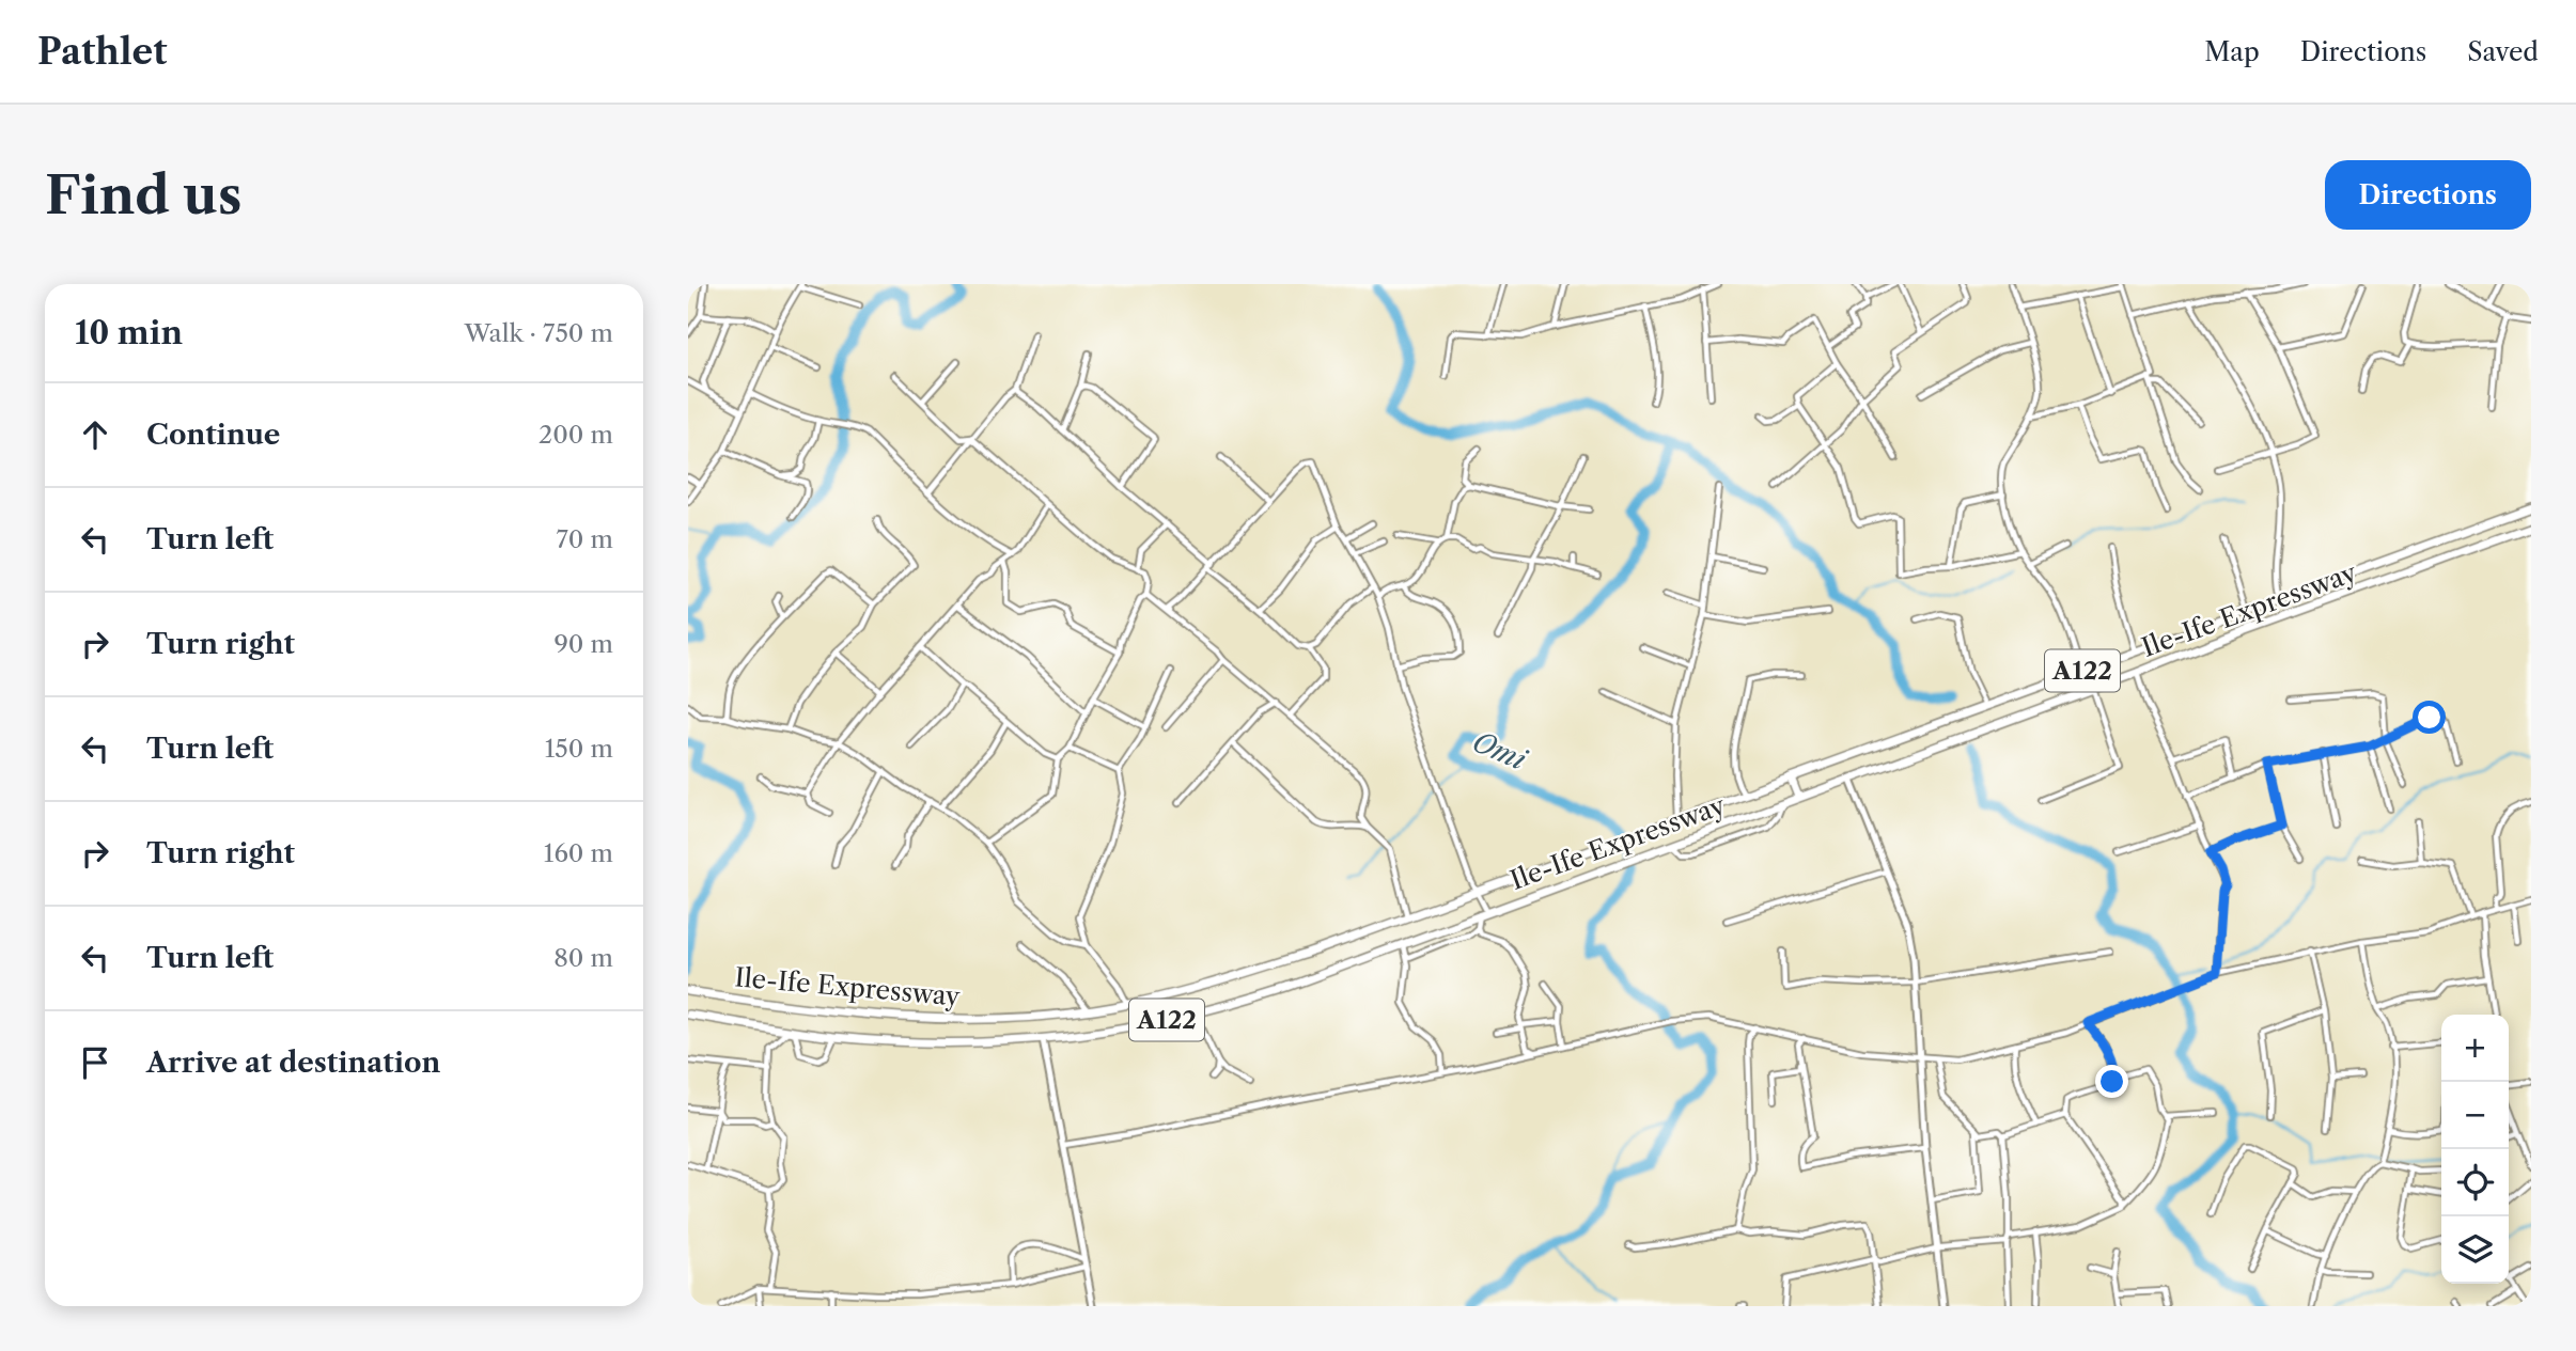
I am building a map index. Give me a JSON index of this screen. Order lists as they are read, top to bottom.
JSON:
{
  "streets": {
    "highway": ["Ile-Ife Expressway", "A122"]
  },
  "water": ["Omi"],
  "page": {
    "header": "Pathlet",
    "nav": ["Map", "Directions", "Saved"],
    "buttons": "Directions",
    "title": "Find us",
    "heading": ["10 min", "Walk · 750 m"],
    "list": [
      ["Continue", "200 m"],
      ["Turn left", "70 m"],
      ["Turn right", "90 m"],
      ["Turn left", "150 m"],
      ["Turn right", "160 m"],
      ["Turn left", "80 m"],
      "Arrive at destination"
    ],
    "map_buttons": ["+", "−"]
  }
}
